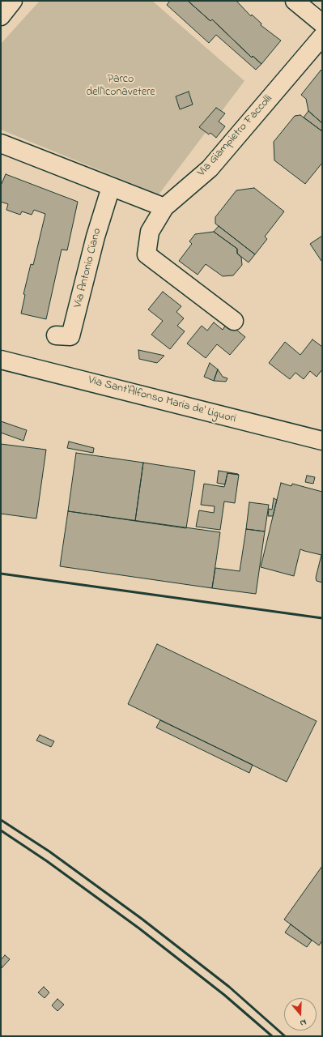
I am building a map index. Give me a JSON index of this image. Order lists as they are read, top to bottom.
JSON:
{
  "streets": {
    "street": ["Via Giampietro Faccolli", "Via Antonio Ciano", "Via Sant'Alfonso Maria de' Liguori"]
  },
  "parks": ["Parco dell'Iconavetere"],
  "north": "bottom"
}
